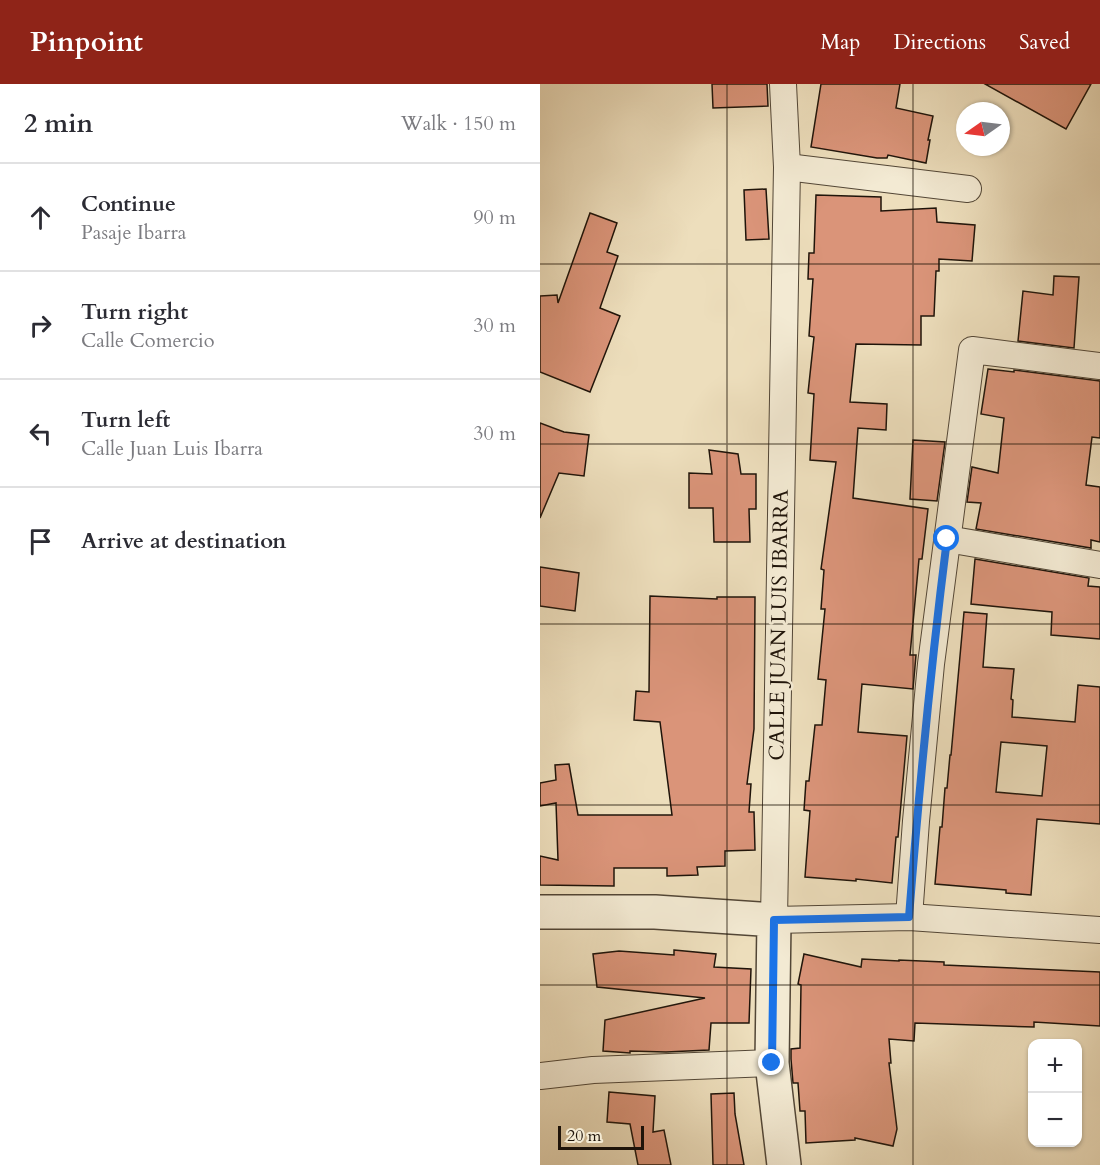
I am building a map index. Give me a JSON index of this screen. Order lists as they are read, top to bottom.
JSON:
{
  "streets": {
    "street": ["CALLE JUAN LUIS IBARRA"]
  },
  "scale_bar": "20 m",
  "north": "left",
  "page": {
    "header": "Pinpoint",
    "nav": ["Map", "Directions", "Saved"],
    "heading": ["2 min", "Walk · 150 m"],
    "list": [
      ["Continue", "Pasaje Ibarra", "90 m"],
      ["Turn right", "Calle Comercio", "30 m"],
      ["Turn left", "Calle Juan Luis Ibarra", "30 m"],
      "Arrive at destination"
    ],
    "map_buttons": ["+", "−"],
    "scale": "20 m"
  }
}
